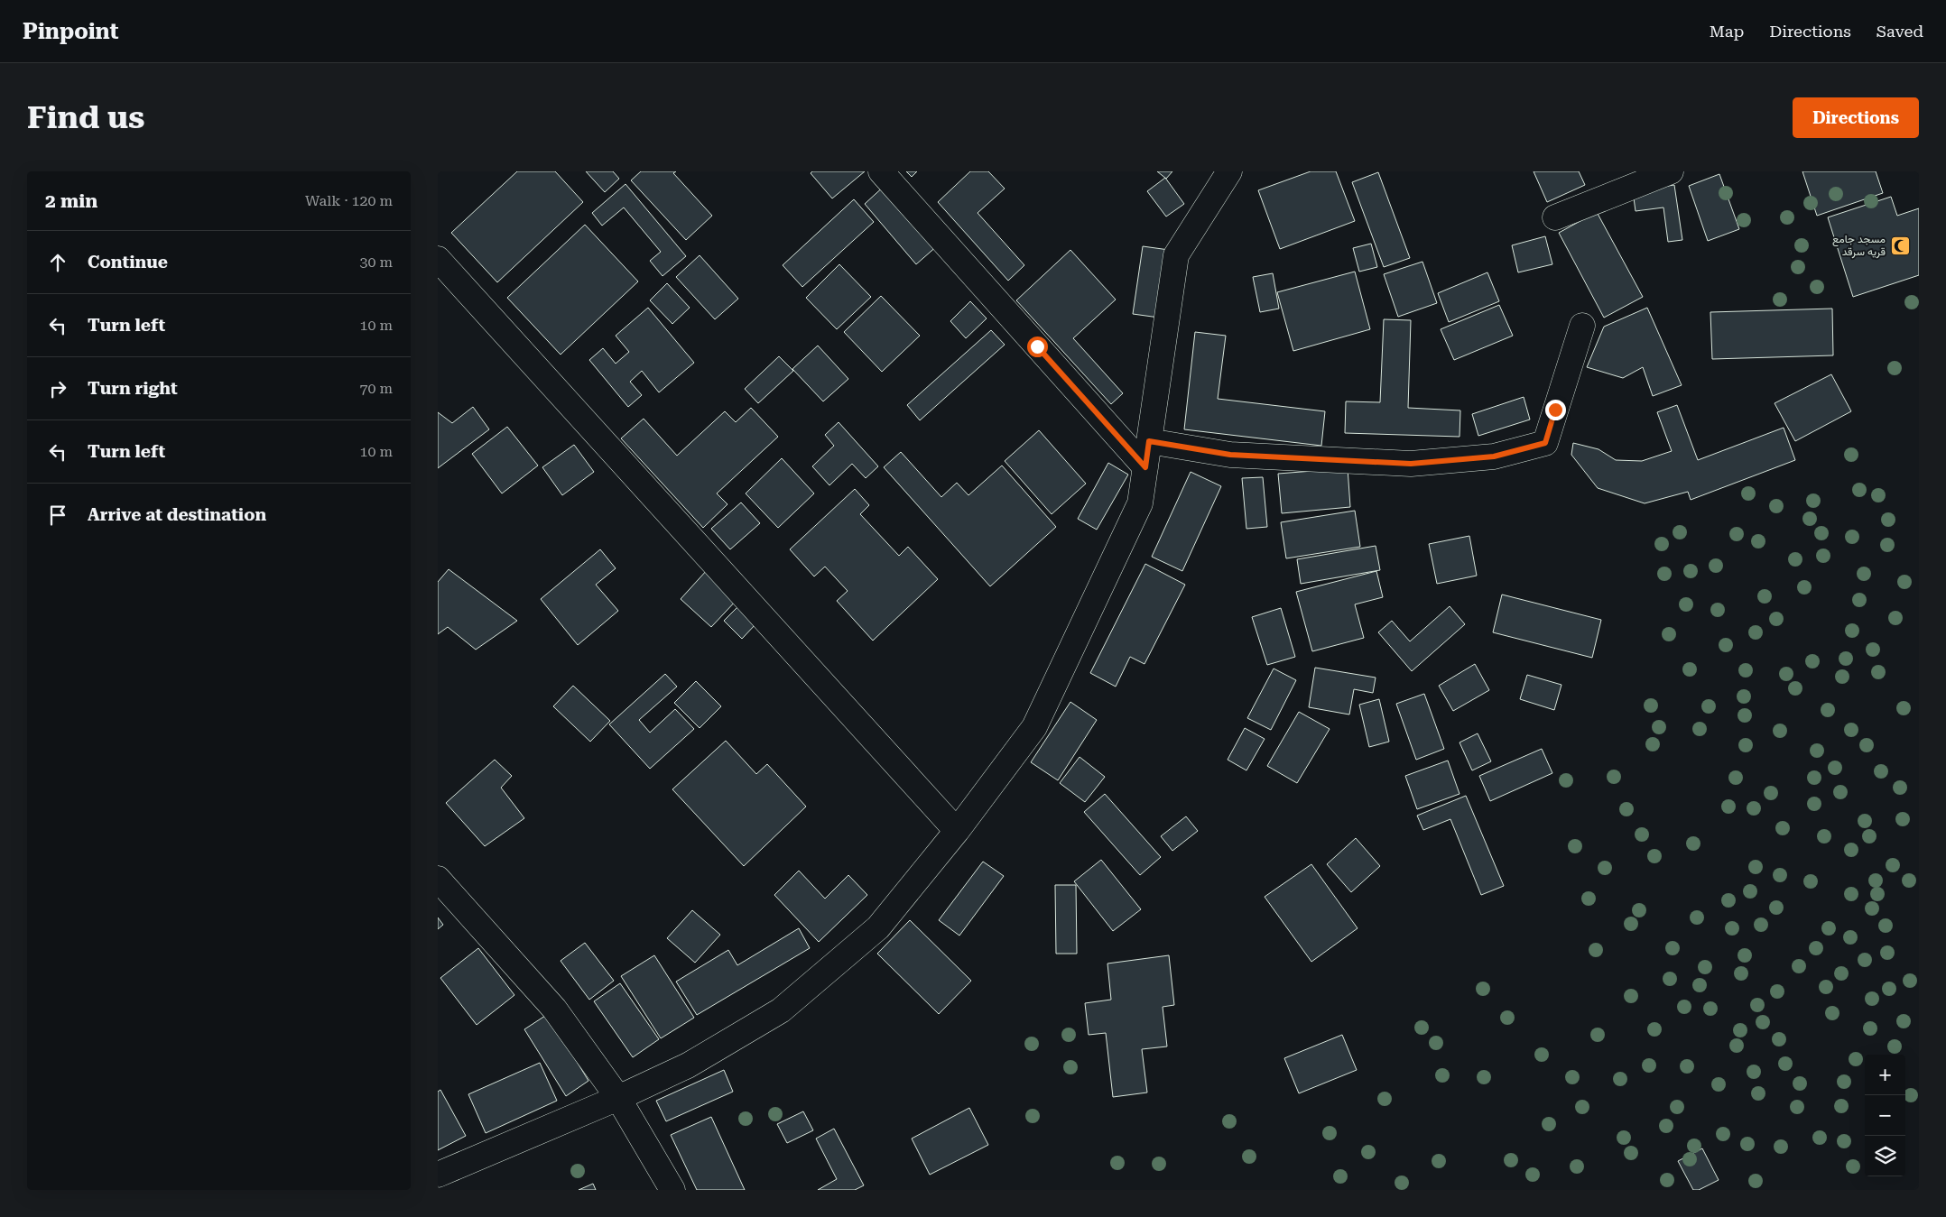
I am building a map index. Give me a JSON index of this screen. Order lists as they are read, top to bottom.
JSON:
{
  "places": {
    "mosque": ["مسجد جامع قریه سرقد"]
  },
  "page": {
    "header": "Pinpoint",
    "nav": ["Map", "Directions", "Saved"],
    "buttons": "Directions",
    "title": "Find us",
    "heading": ["2 min", "Walk · 120 m"],
    "list": [
      ["Continue", "30 m"],
      ["Turn left", "10 m"],
      ["Turn right", "70 m"],
      ["Turn left", "10 m"],
      "Arrive at destination"
    ],
    "map_buttons": ["+", "−"]
  }
}
